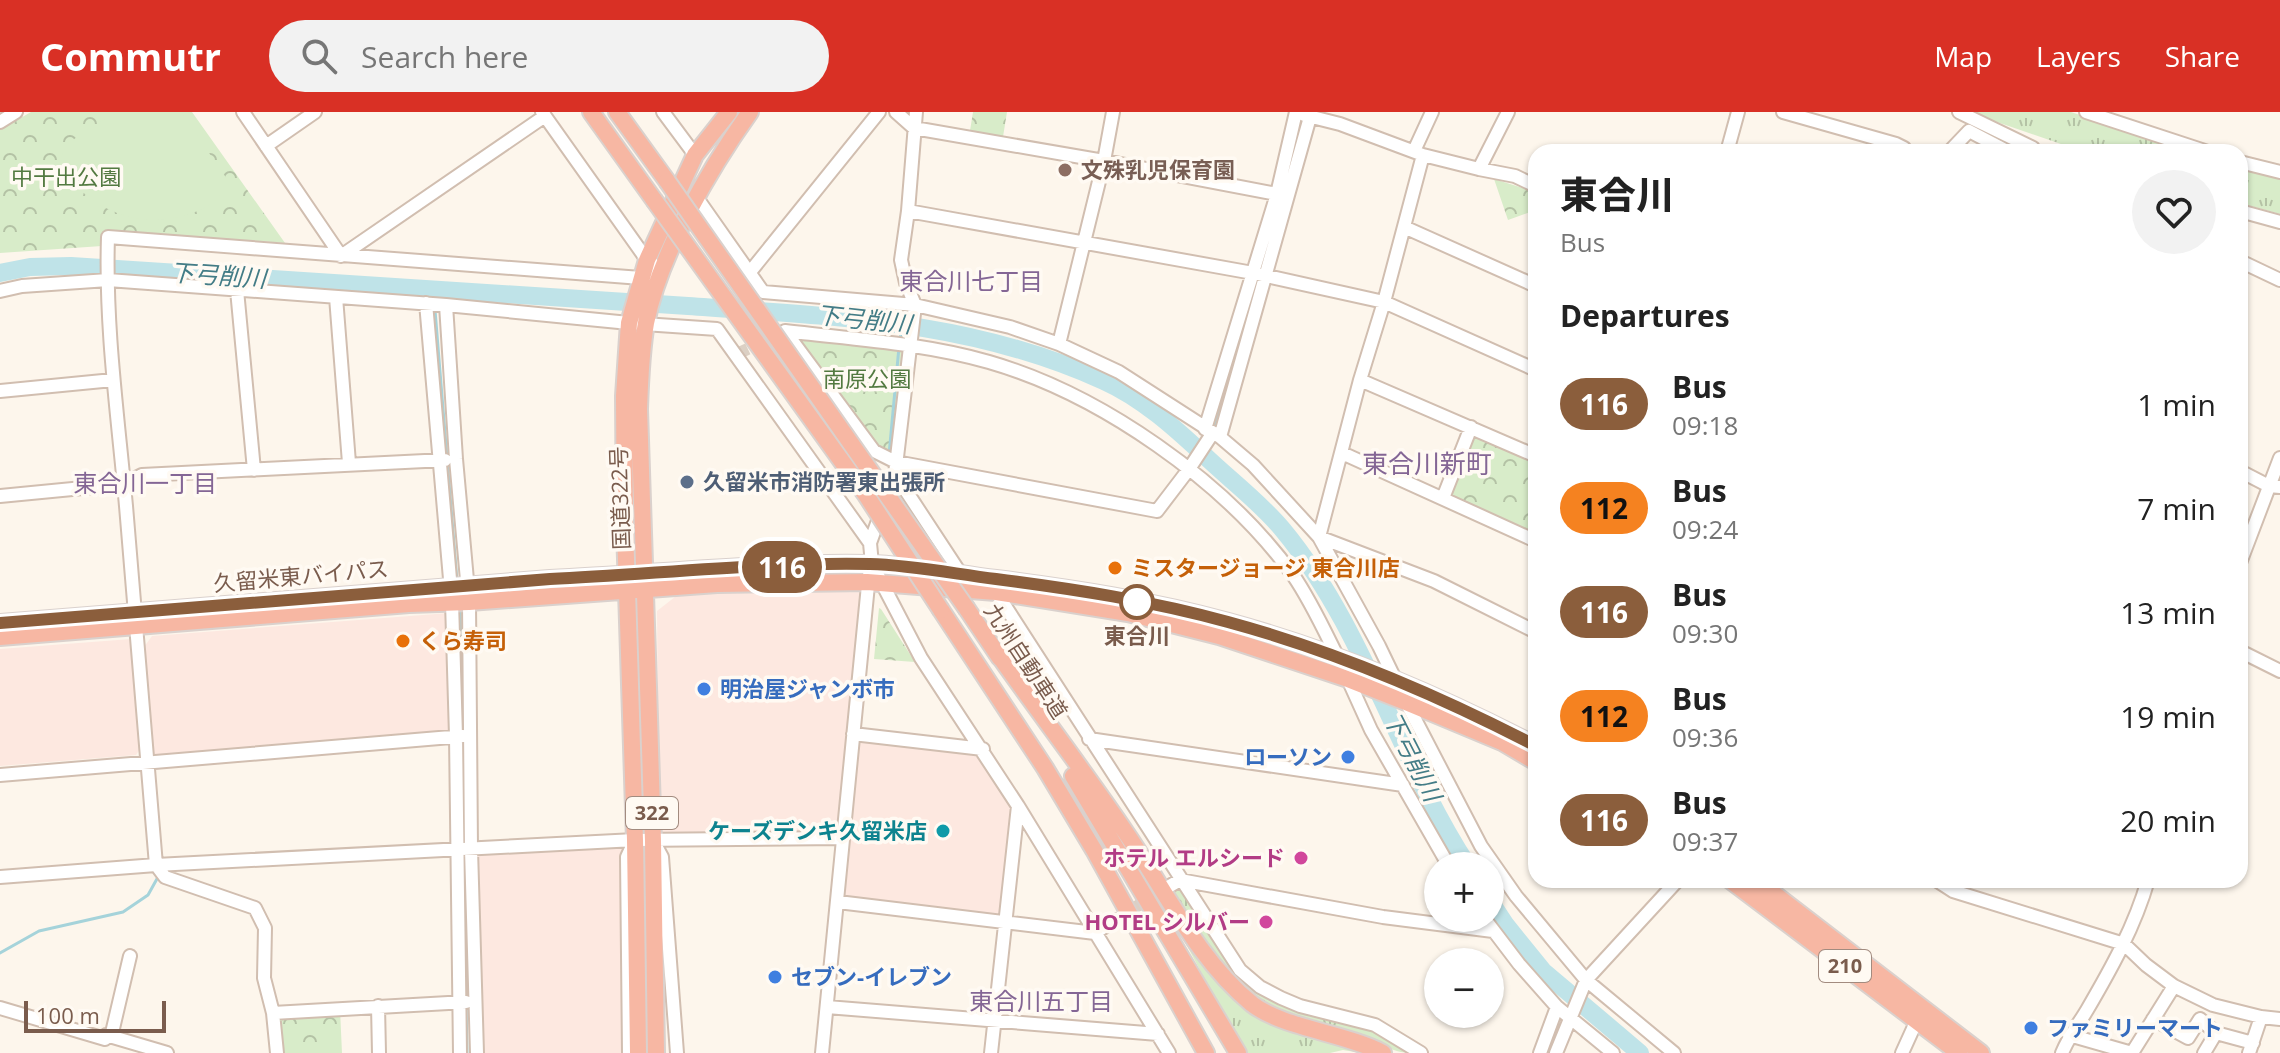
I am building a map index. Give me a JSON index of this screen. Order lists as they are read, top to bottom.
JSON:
{
  "streets": {
    "highway": [
      "国道322号",
      "久留米東バイパス",
      "九州自動車道",
      "322",
      "210"
    ]
  },
  "crossings": [
    ["国道322号", "久留米東バイパス"]
  ],
  "districts": [
    "東合川七丁目",
    "東合川新町",
    "東合川一丁目",
    "東合川五丁目"
  ],
  "water": ["下弓削川"],
  "parks": ["中干出公園", "南原公園"],
  "places": [
    "文殊乳児保育園",
    "久留米市消防署東出張所",
    "ミスタージョージ 東合川店",
    "東合川",
    "くら寿司",
    "明治屋ジャンボ市",
    "ローソン",
    "ケーズデンキ久留米店",
    "ホテル エルシード",
    "HOTEL シルバー",
    "セブン-イレブン",
    "ファミリーマート"
  ],
  "lines": ["bus line 116"],
  "scale_bar": "100 m",
  "page": {
    "header": "Commutr",
    "search": "Search here",
    "nav": ["Map", "Layers", "Share"],
    "on_map": "116",
    "heading": [
      ["東合川", "Bus"],
      "Departures"
    ],
    "list": [
      {
        "mark": "116",
        "name": "Bus",
        "note": "09:18",
        "value": "1 min"
      },
      {
        "mark": "112",
        "name": "Bus",
        "note": "09:24",
        "value": "7 min"
      },
      {
        "mark": "116",
        "name": "Bus",
        "note": "09:30",
        "value": "13 min"
      },
      {
        "mark": "112",
        "name": "Bus",
        "note": "09:36",
        "value": "19 min"
      },
      {
        "mark": "116",
        "name": "Bus",
        "note": "09:37",
        "value": "20 min"
      }
    ],
    "map_buttons": ["+", "−"],
    "scale": "100 m"
  }
}
